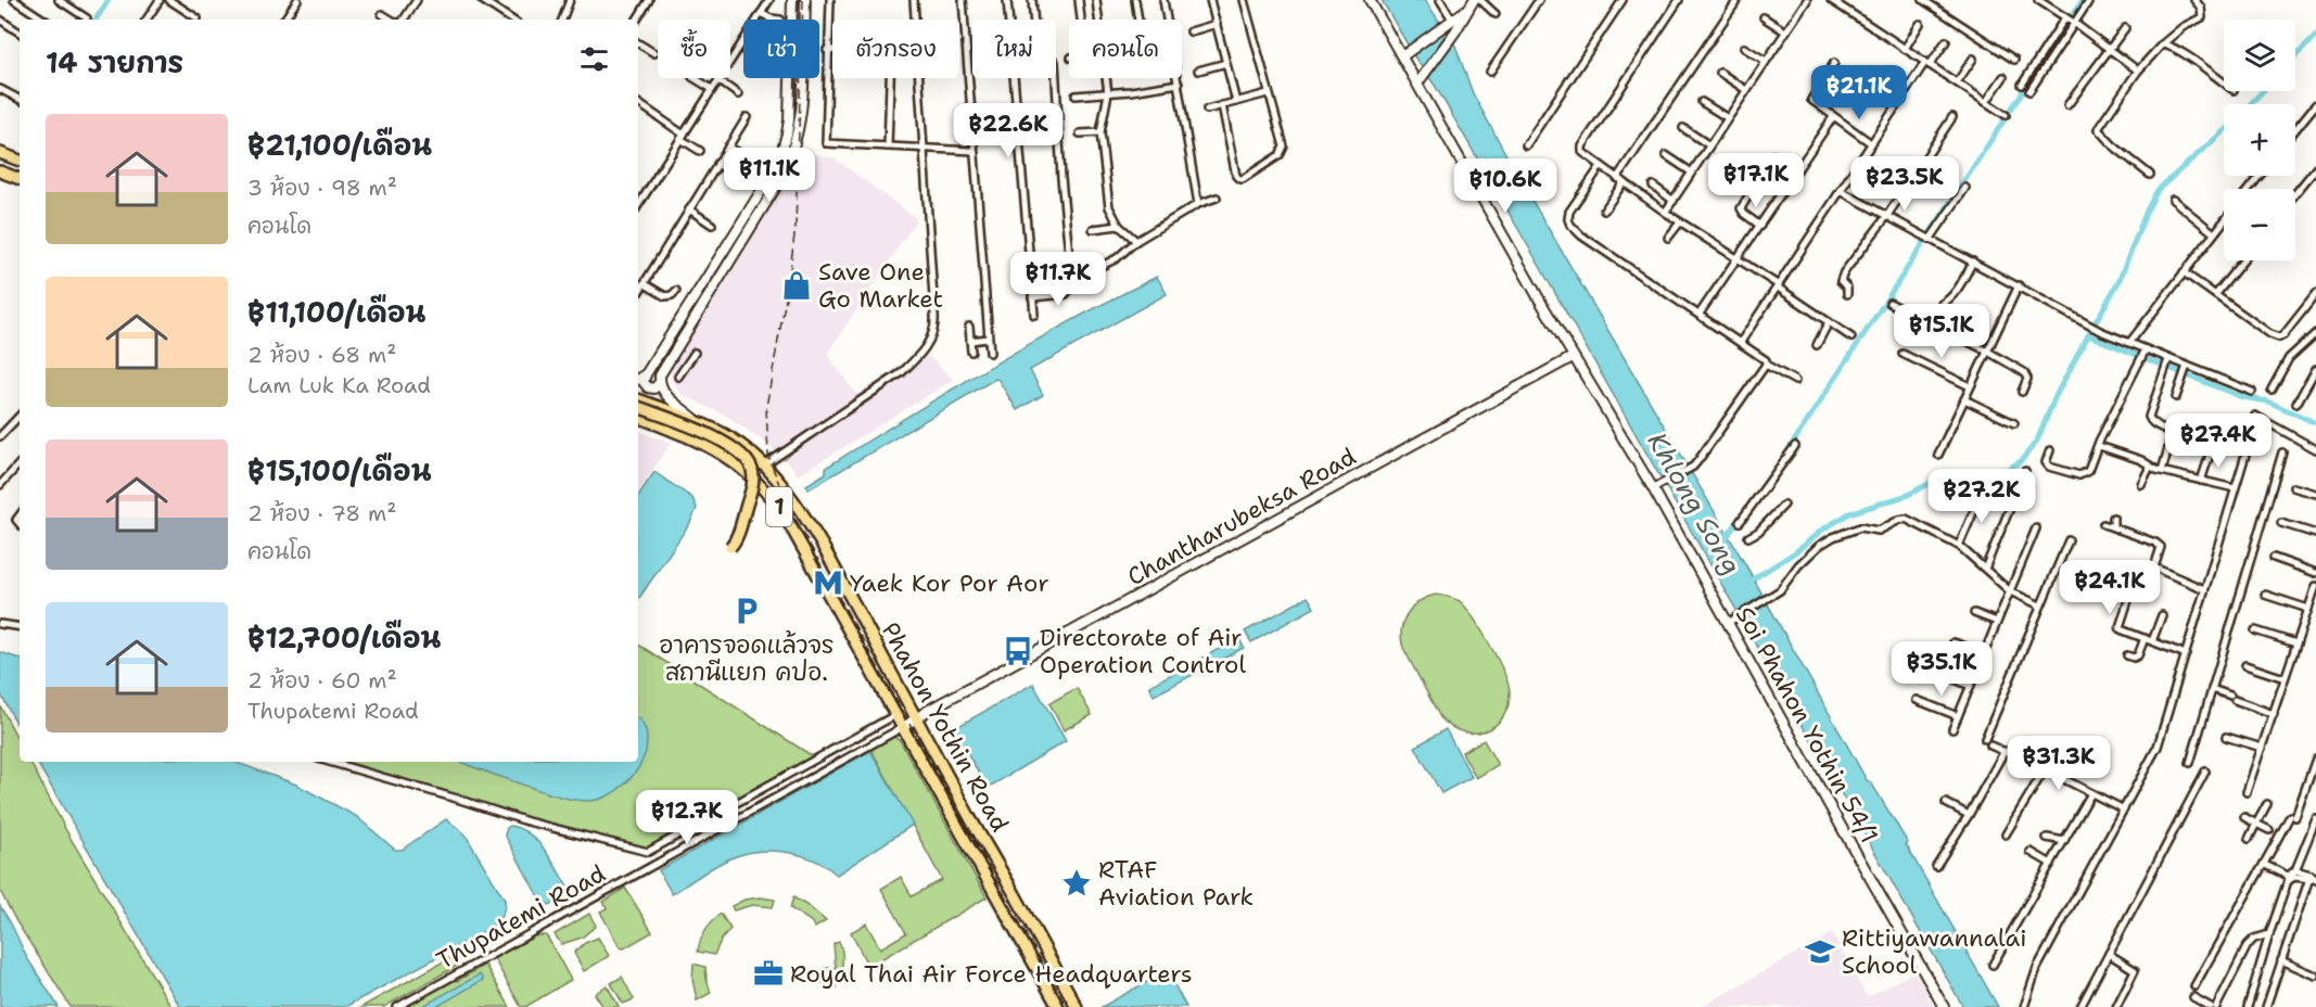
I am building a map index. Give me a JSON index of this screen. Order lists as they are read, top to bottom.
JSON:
{
  "streets": {
    "main road": [
      "1",
      "Chantharubeksa Road",
      "Soi Phahon Yothin 54/1",
      "Phahon Yothin Road"
    ],
    "street": ["Thupatemi Road"]
  },
  "crossings": [
    ["Chantharubeksa Road", "Soi Phahon Yothin 54/1"],
    ["Chantharubeksa Road", "Phahon Yothin Road"],
    ["Chantharubeksa Road", "Thupatemi Road"],
    ["Phahon Yothin Road", "Thupatemi Road"]
  ],
  "water": ["Khlong Song"],
  "places": {
    "shop": ["Save One Go Market"],
    "metro station": ["Yaek Kor Por Aor"],
    "parking": ["อาคารจอดแล้วจร สถานีแยก คปอ."],
    "bus stop": ["Directorate of Air Operation Control"],
    "place": ["RTAF Aviation Park"],
    "school or university": ["Rittiyawannalai School"],
    "office": ["Royal Thai Air Force Headquarters"]
  },
  "page": {
    "map_buttons": ["+", "−"],
    "chip": [
      "ซื้อ",
      "เช่า",
      "ตัวกรอง",
      "ใหม่",
      "คอนโด"
    ],
    "heading": "14 รายการ",
    "price": [
      "฿21.1K",
      "฿22.6K",
      "฿11.1K",
      "฿17.1K",
      "฿23.5K",
      "฿10.6K",
      "฿11.7K",
      "฿15.1K",
      "฿27.4K",
      "฿27.2K",
      "฿24.1K",
      "฿35.1K",
      "฿31.3K",
      "฿12.7K"
    ],
    "list": [
      {
        "name": "฿21,100/เดือน",
        "note": "3 ห้อง · 98 m² · คอนโด"
      },
      {
        "name": "฿11,100/เดือน",
        "note": "2 ห้อง · 68 m² · Lam Luk Ka Road"
      },
      {
        "name": "฿15,100/เดือน",
        "note": "2 ห้อง · 78 m² · คอนโด"
      },
      {
        "name": "฿12,700/เดือน",
        "note": "2 ห้อง · 60 m² · Thupatemi Road"
      }
    ]
  }
}
